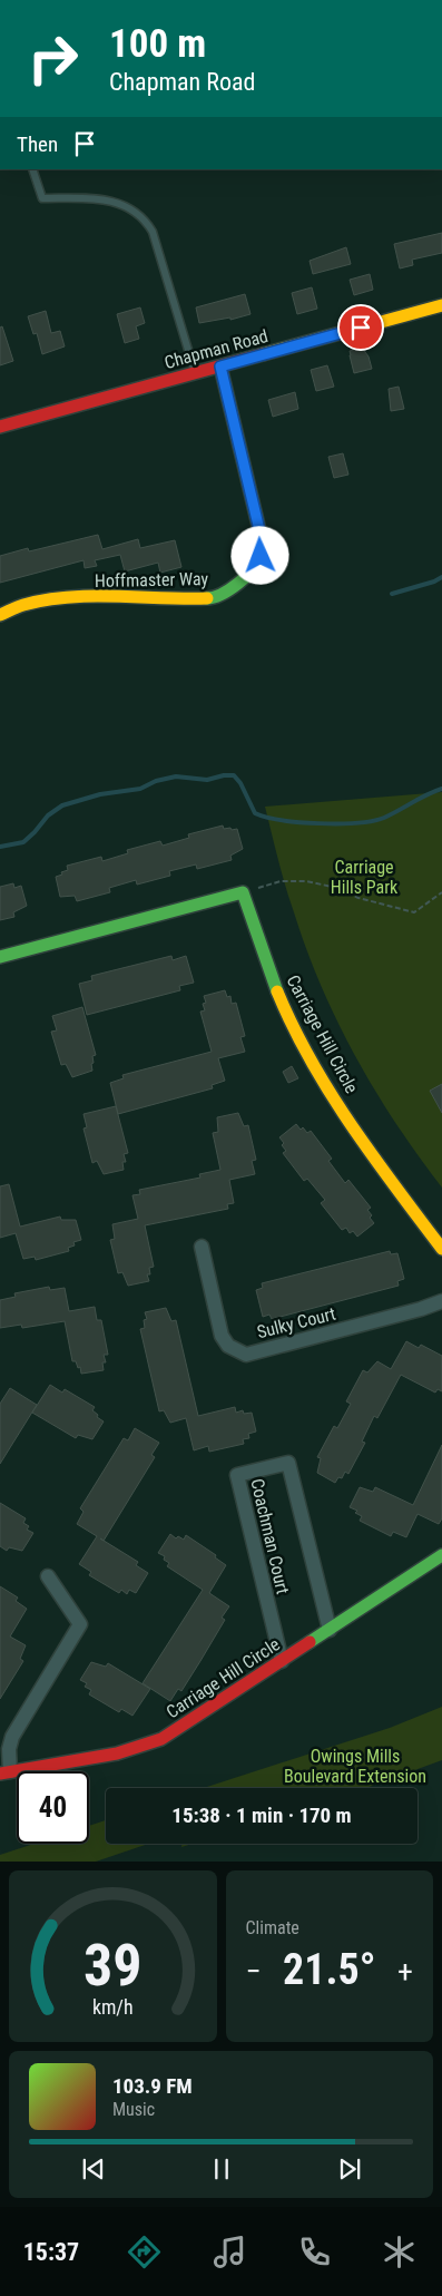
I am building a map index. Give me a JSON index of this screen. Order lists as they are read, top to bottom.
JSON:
{
  "streets": {
    "street": [
      "Chapman Road",
      "Hoffmaster Way",
      "Carriage Hill Circle",
      "Sulky Court",
      "Coachman Court"
    ]
  },
  "crossings": [
    ["Chapman Road", "Hoffmaster Way"],
    ["Carriage Hill Circle", "Coachman Court"]
  ],
  "parks": ["Carriage Hills Park", "Owings Mills Boulevard Extension"],
  "page": {
    "turn": ["100 m", "Chapman Road"],
    "then": "Then",
    "limit": "40",
    "trip": "15:38 · 1 min · 170 m",
    "tile": "Climate",
    "heat": ["−", "21.5°", "+"],
    "song": ["103.9 FM", "Music"],
    "tabs": "15:37",
    "gauge": ["39", "km/h"]
  }
}
